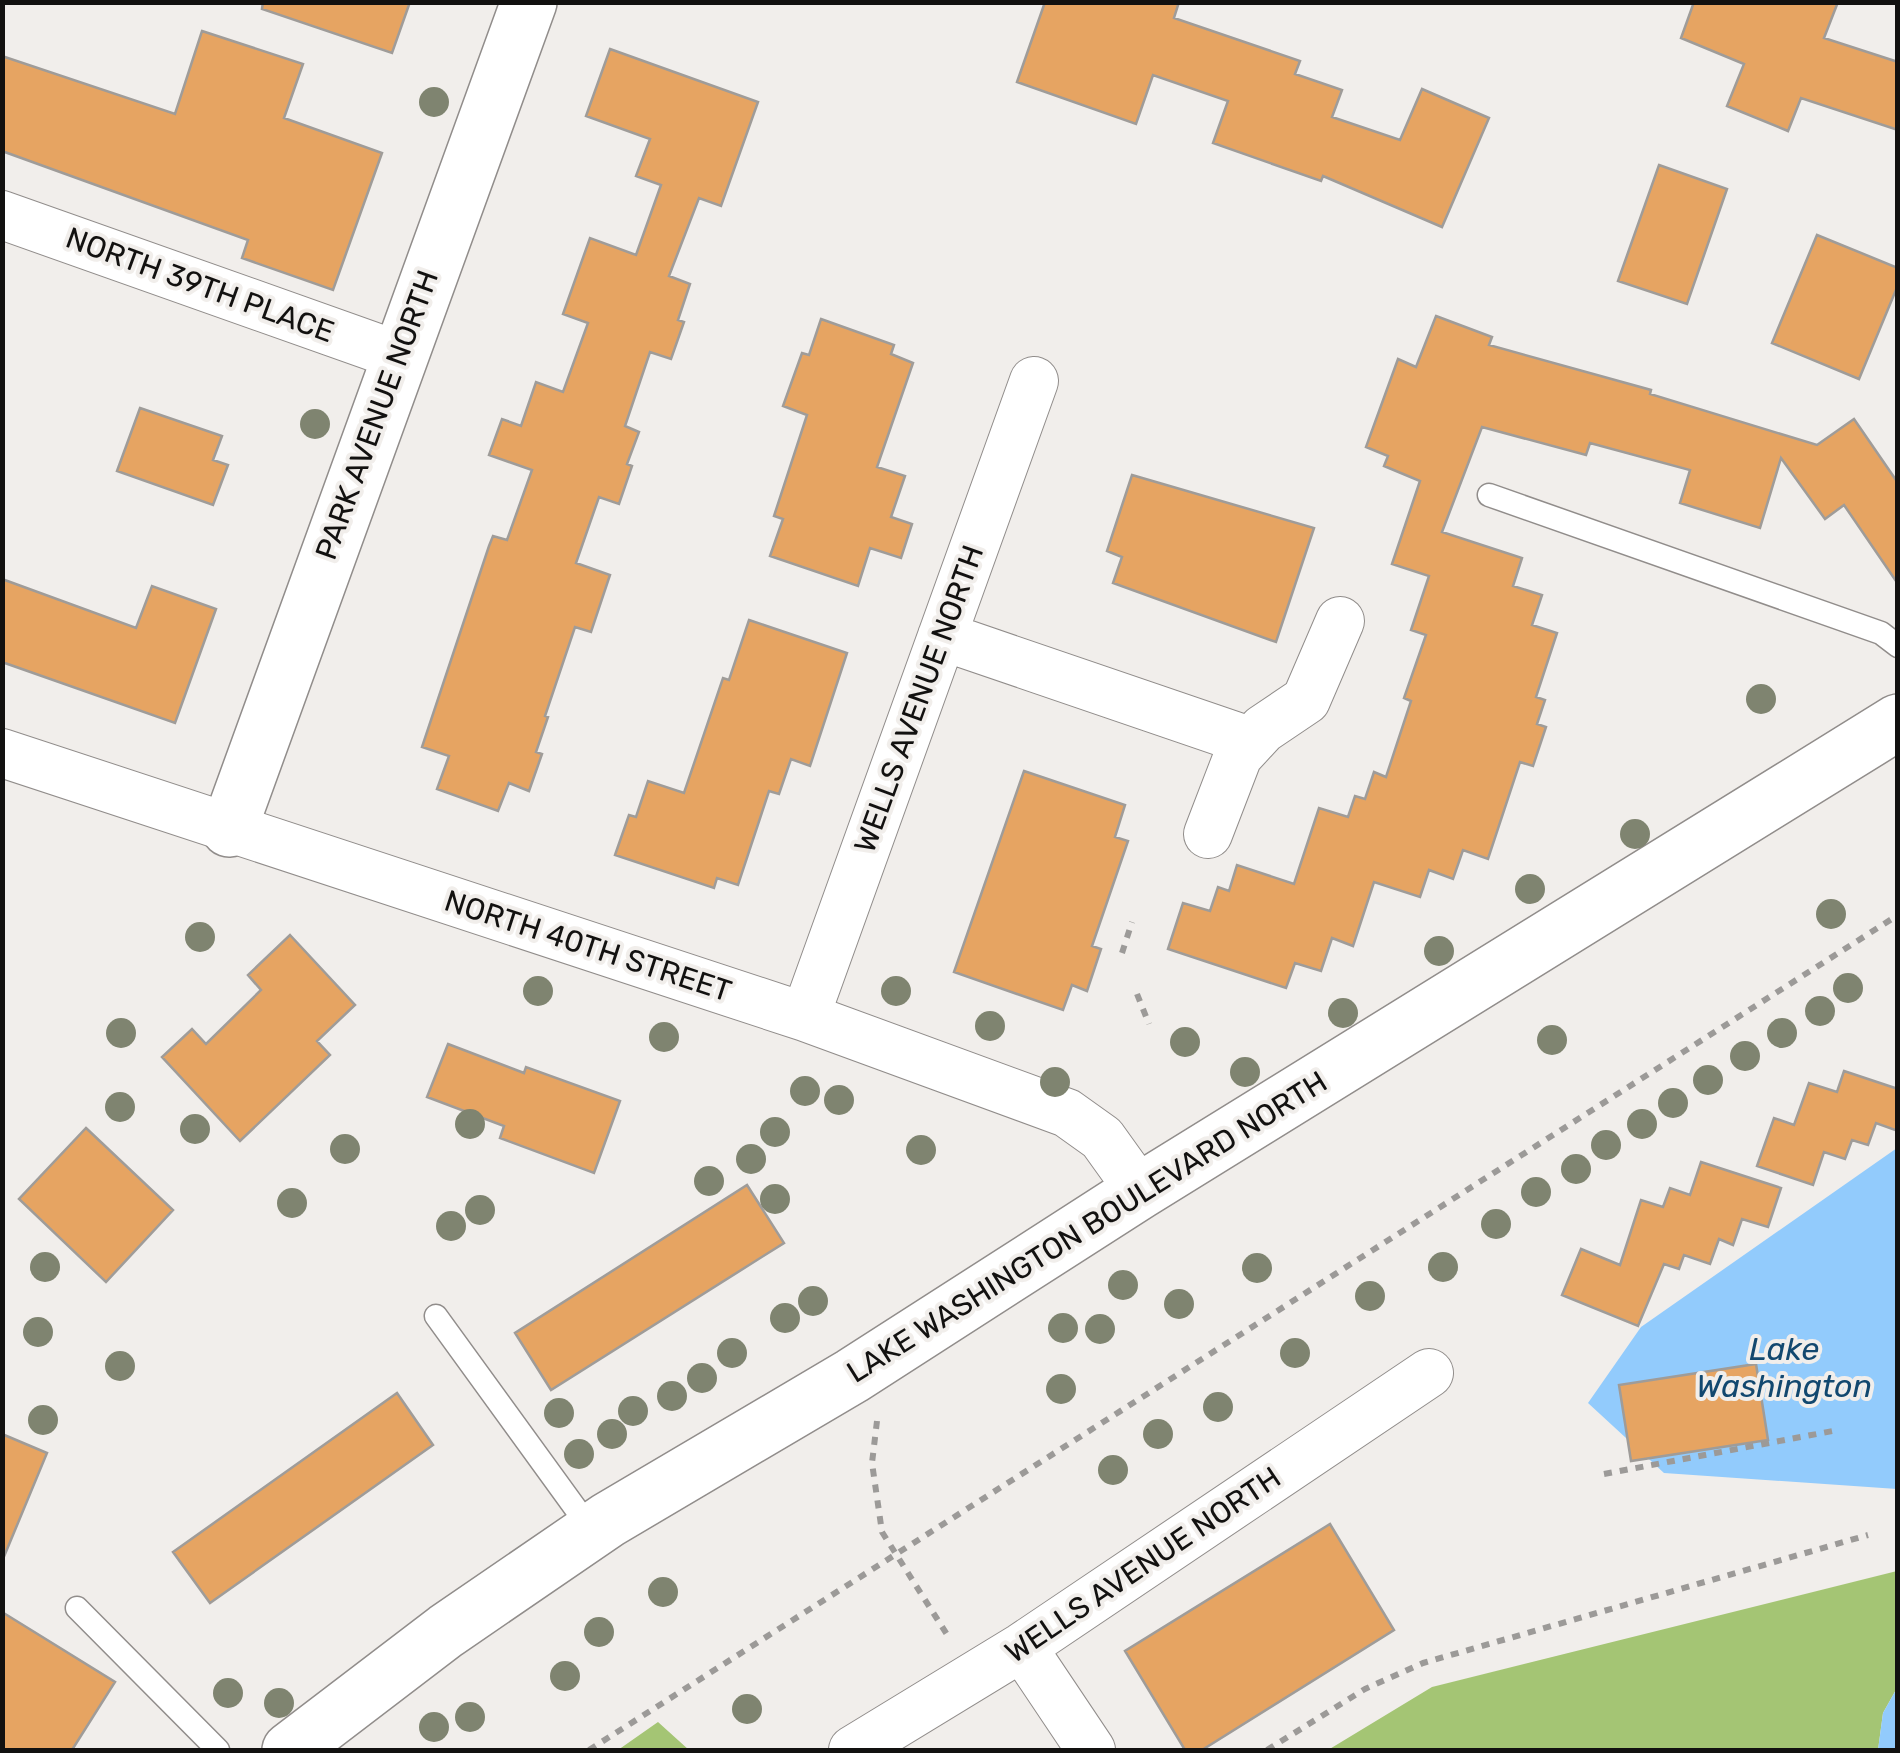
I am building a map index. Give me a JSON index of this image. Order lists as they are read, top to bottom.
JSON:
{
  "streets": {
    "street": [
      "NORTH 39TH PLACE",
      "PARK AVENUE NORTH",
      "WELLS AVENUE NORTH",
      "NORTH 40TH STREET",
      "LAKE WASHINGTON BOULEVARD NORTH"
    ]
  },
  "crossings": [
    ["NORTH 39TH PLACE", "PARK AVENUE NORTH"],
    ["PARK AVENUE NORTH", "NORTH 40TH STREET"],
    ["WELLS AVENUE NORTH", "NORTH 40TH STREET"],
    ["NORTH 40TH STREET", "LAKE WASHINGTON BOULEVARD NORTH"]
  ],
  "water": ["Lake Washington"]
}
